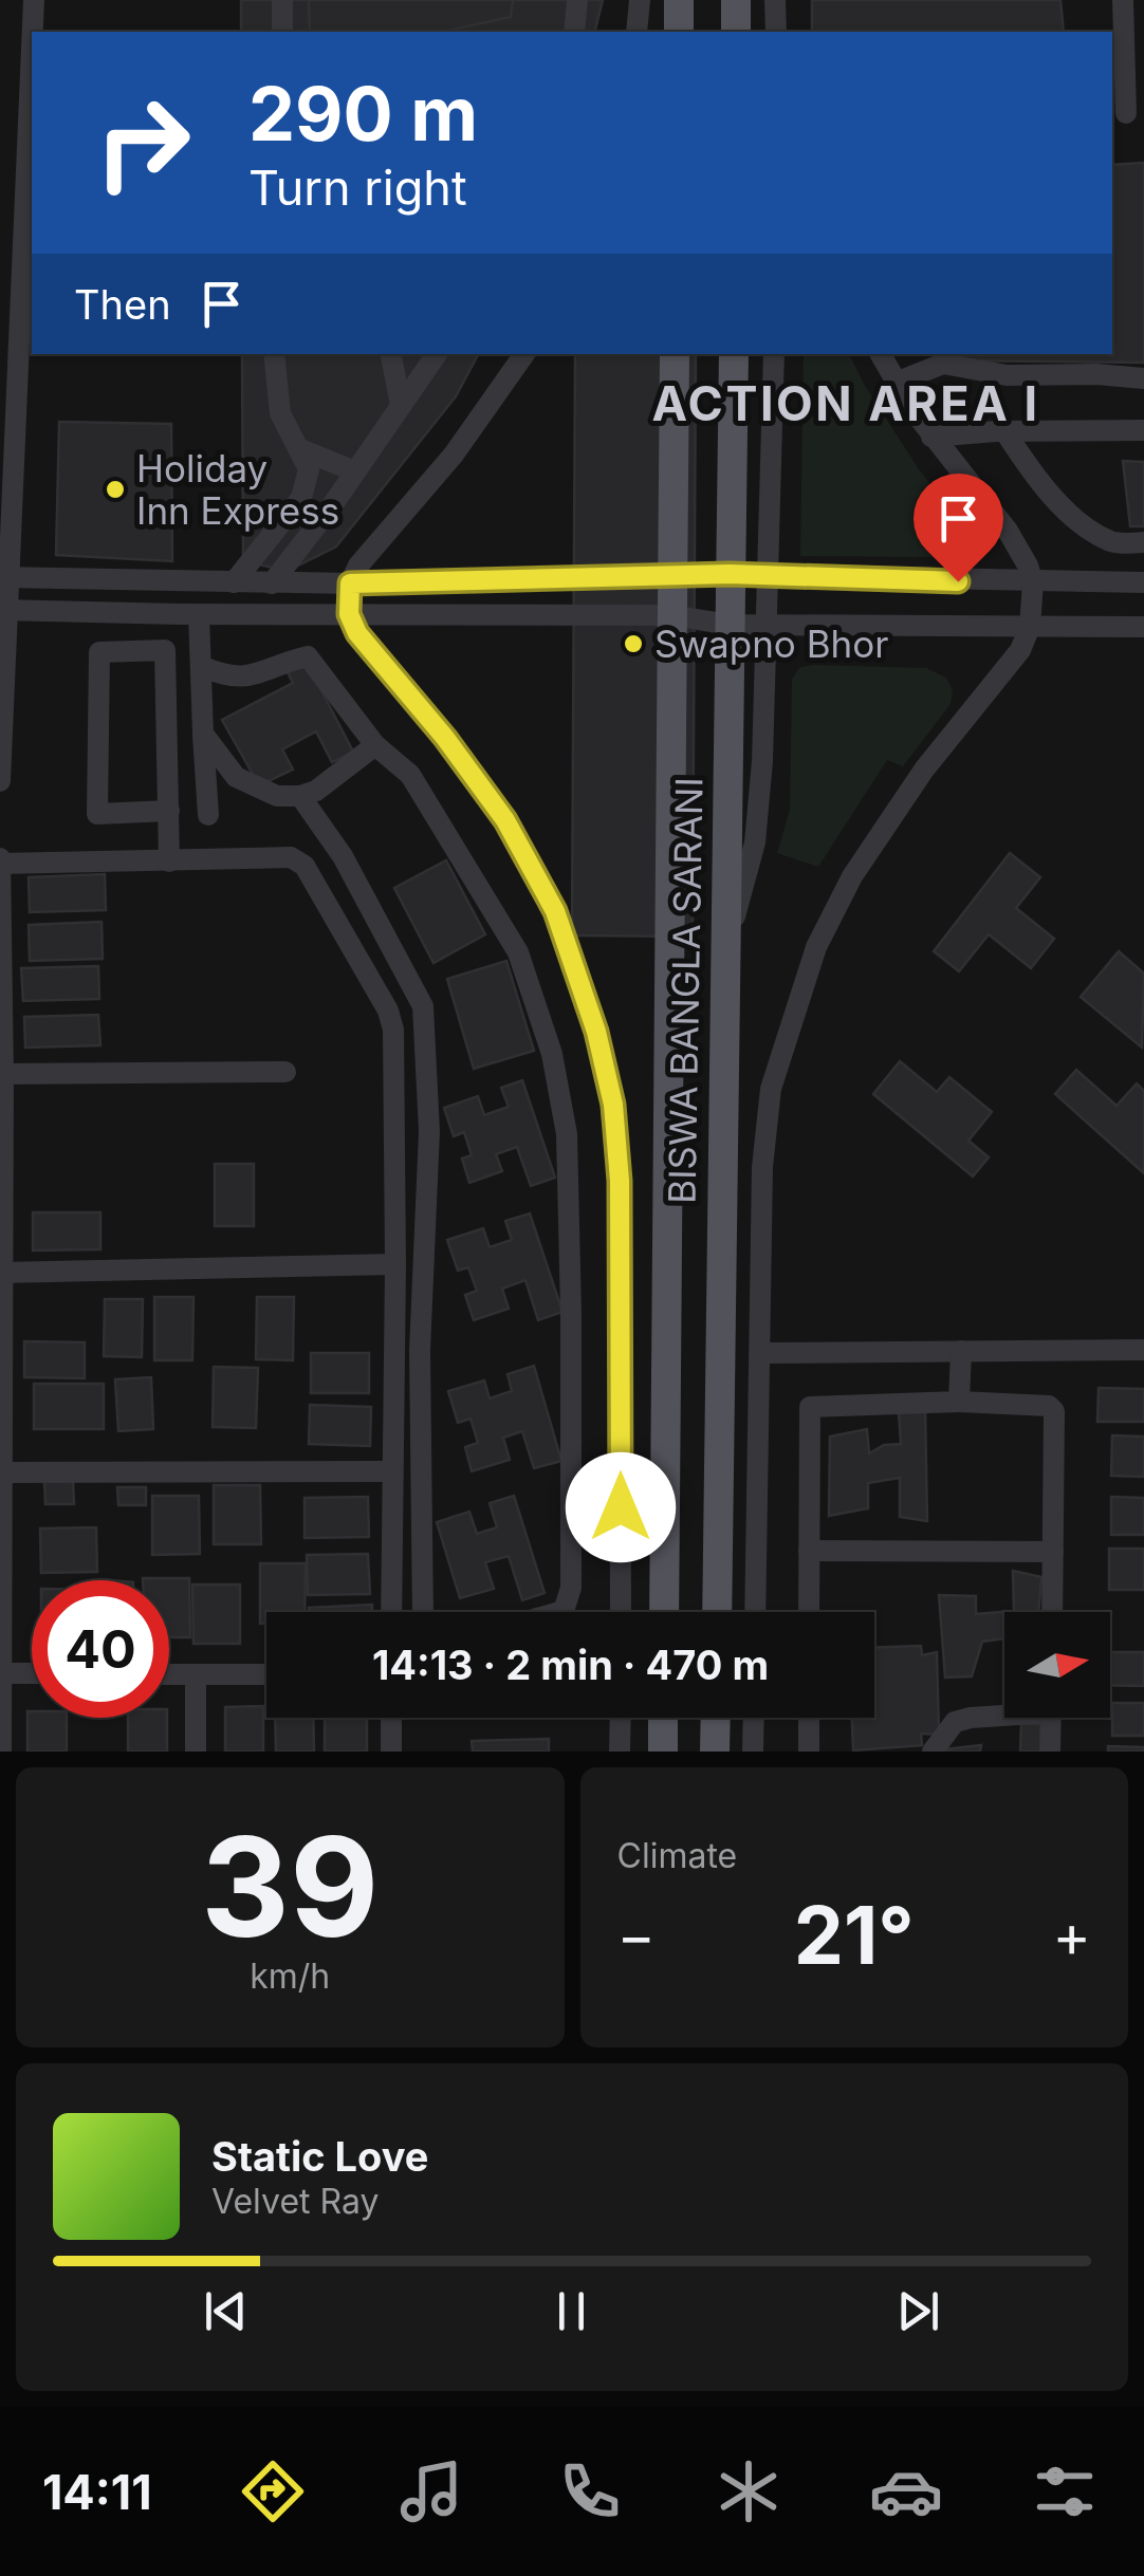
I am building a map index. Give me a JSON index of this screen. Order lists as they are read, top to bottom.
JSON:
{
  "streets": {
    "main road": ["BISWA BANGLA SARANI"]
  },
  "districts": ["ACTION AREA I"],
  "places": ["Holiday Inn Express", "Swapno Bhor"],
  "north": "right",
  "page": {
    "turn": ["290 m", "Turn right"],
    "then": "Then",
    "limit": "40",
    "trip": "14:13 · 2 min · 470 m",
    "tile": [
      ["39", "km/h"],
      "Climate"
    ],
    "heat": ["−", "21°", "+"],
    "song": ["Static Love", "Velvet Ray"],
    "tabs": "14:11"
  }
}
